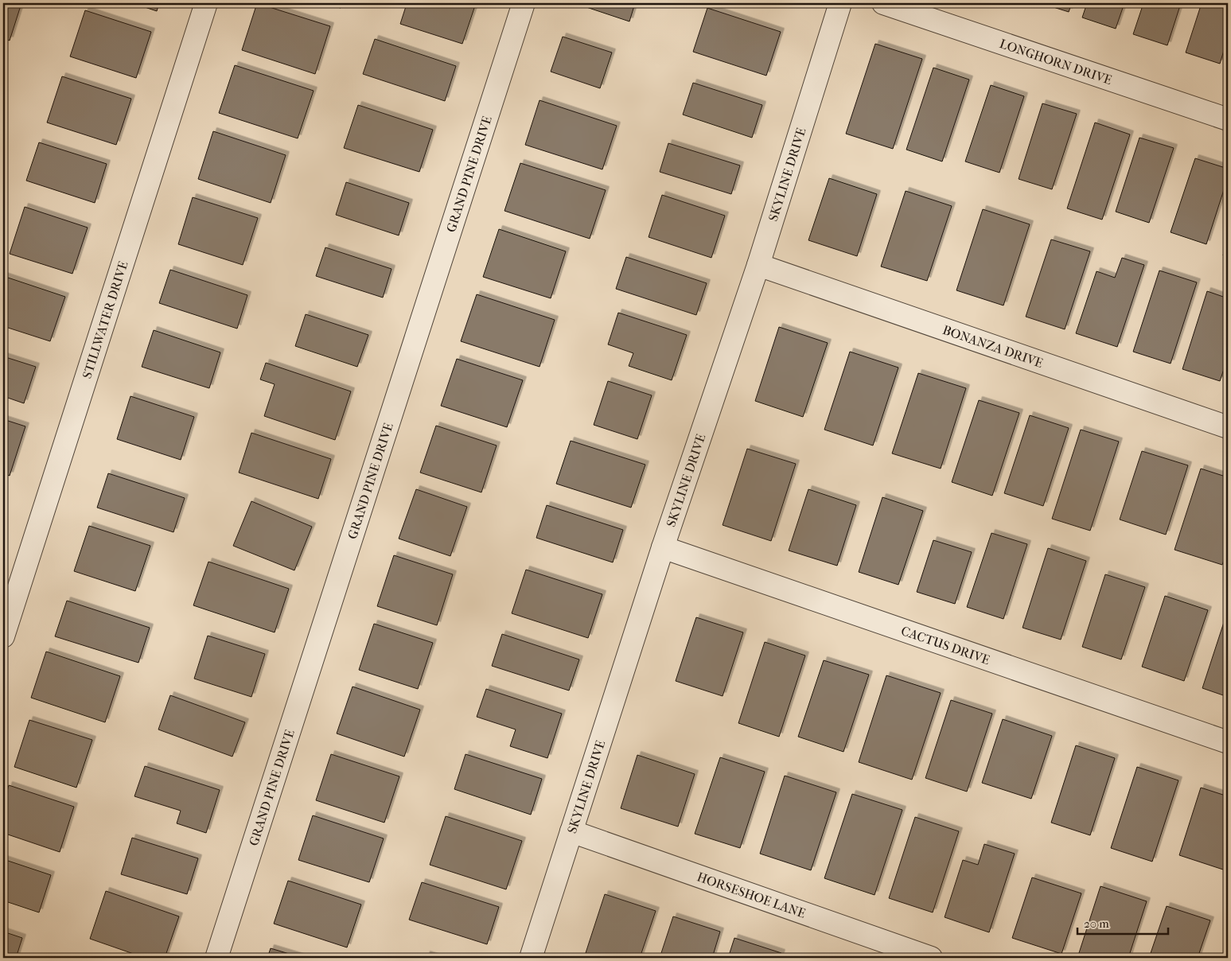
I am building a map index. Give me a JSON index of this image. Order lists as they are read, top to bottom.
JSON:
{
  "streets": {
    "street": [
      "LONGHORN DRIVE",
      "GRAND PINE DRIVE",
      "SKYLINE DRIVE",
      "STILLWATER DRIVE",
      "BONANZA DRIVE",
      "CACTUS DRIVE",
      "HORSESHOE LANE"
    ]
  },
  "crossings": [
    ["SKYLINE DRIVE", "BONANZA DRIVE"],
    ["SKYLINE DRIVE", "CACTUS DRIVE"],
    ["SKYLINE DRIVE", "HORSESHOE LANE"]
  ],
  "scale_bar": "20 m"
}
